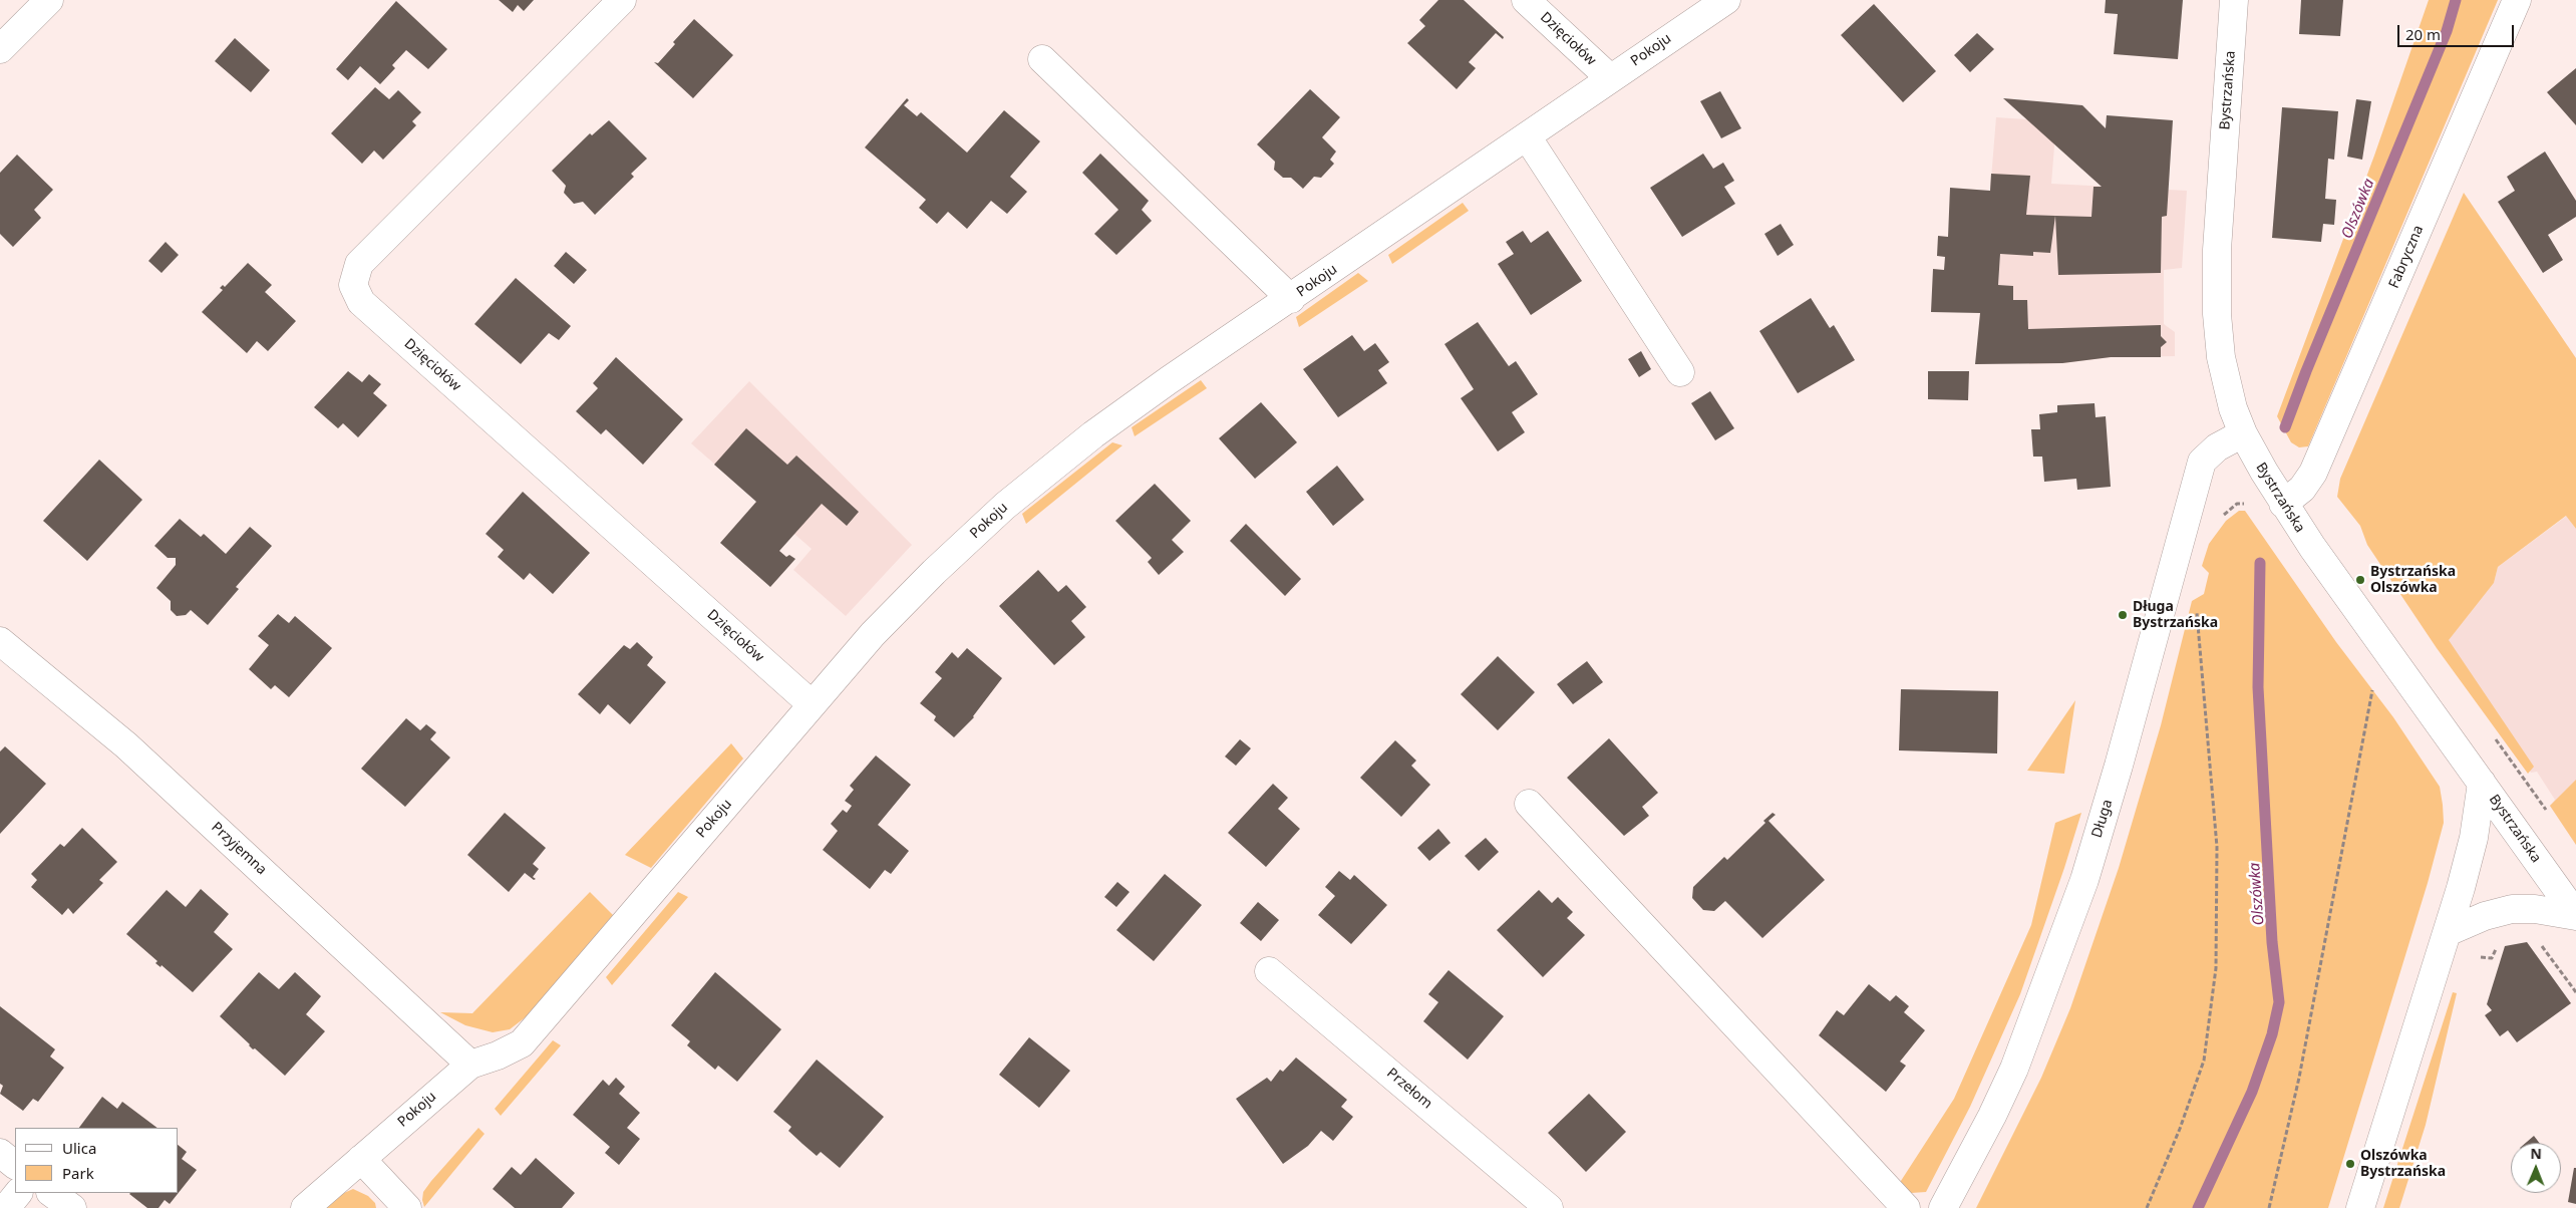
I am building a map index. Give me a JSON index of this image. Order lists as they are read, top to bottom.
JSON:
{
  "streets": {
    "street": [
      "Dzięciołów",
      "Pokoju",
      "Bystrzańska",
      "Fabryczna",
      "Długa",
      "Przyjemna",
      "Przełom"
    ]
  },
  "crossings": [
    ["Dzięciołów", "Pokoju"],
    ["Pokoju", "Przyjemna"],
    ["Bystrzańska", "Fabryczna"],
    ["Bystrzańska", "Długa"]
  ],
  "water": ["Olszówka"],
  "places": ["Bystrzańska Olszówka", "Długa Bystrzańska", "Olszówka Bystrzańska"],
  "legend": ["Ulica", "Park"],
  "scale_bar": "20 m",
  "north": "top"
}
